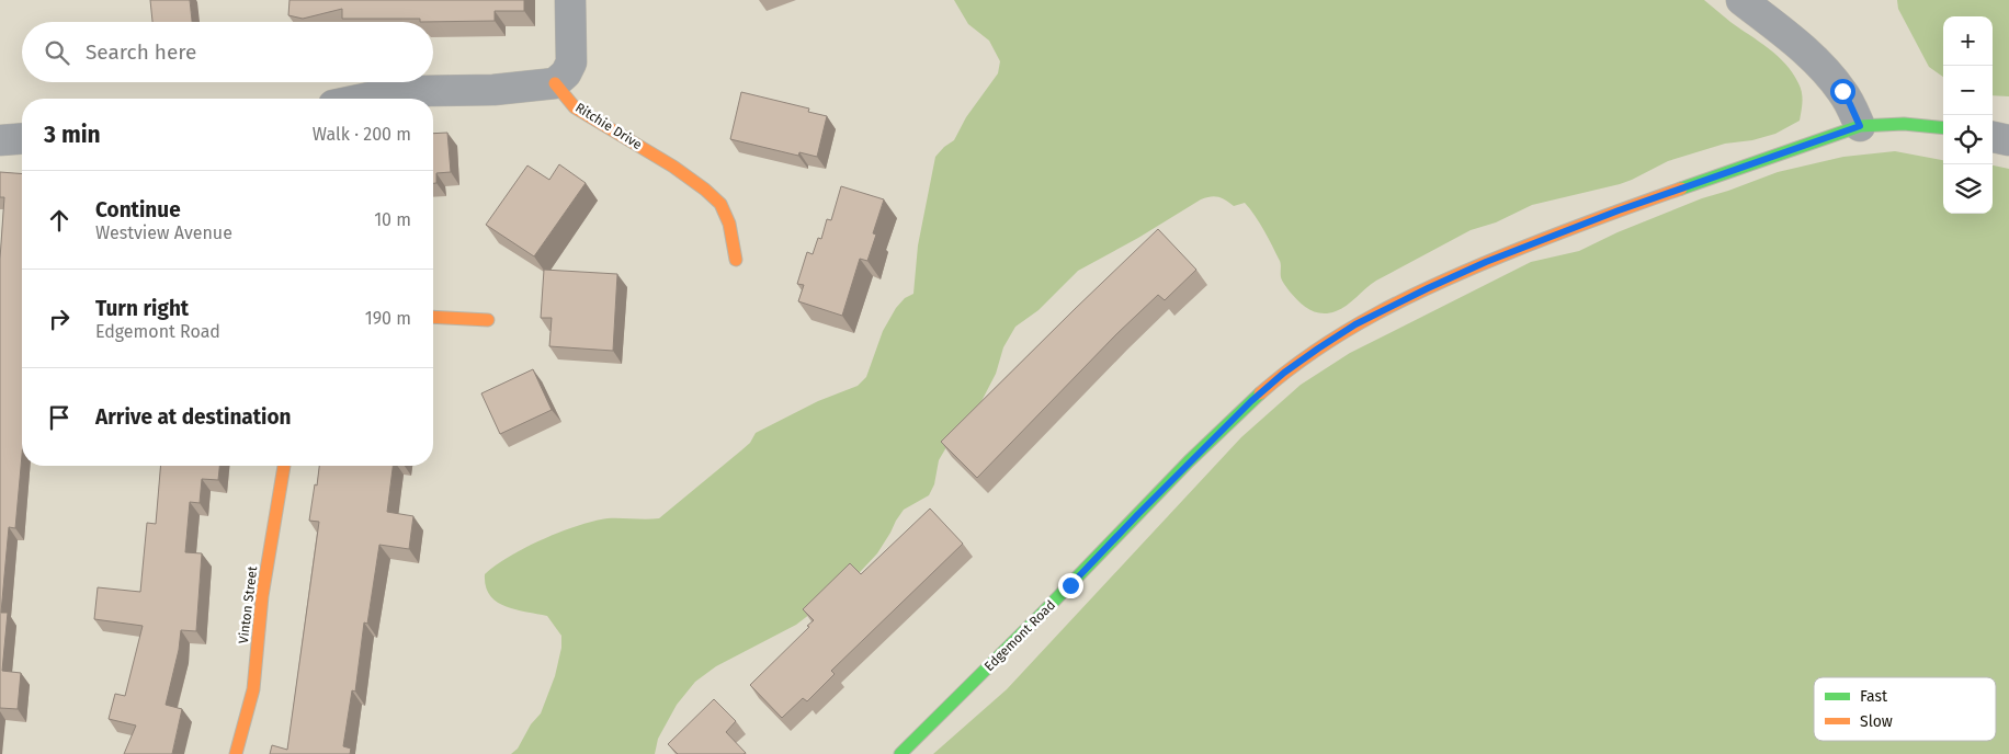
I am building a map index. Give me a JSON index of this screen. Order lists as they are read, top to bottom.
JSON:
{
  "streets": {
    "street": ["Ritchie Drive", "Vinton Street", "Edgemont Road"]
  },
  "legend": ["Fast", "Slow"],
  "page": {
    "map_buttons": ["+", "−"],
    "search": "Search here",
    "heading": ["3 min", "Walk · 200 m"],
    "list": [
      ["Continue", "Westview Avenue", "10 m"],
      ["Turn right", "Edgemont Road", "190 m"],
      "Arrive at destination"
    ]
  }
}
